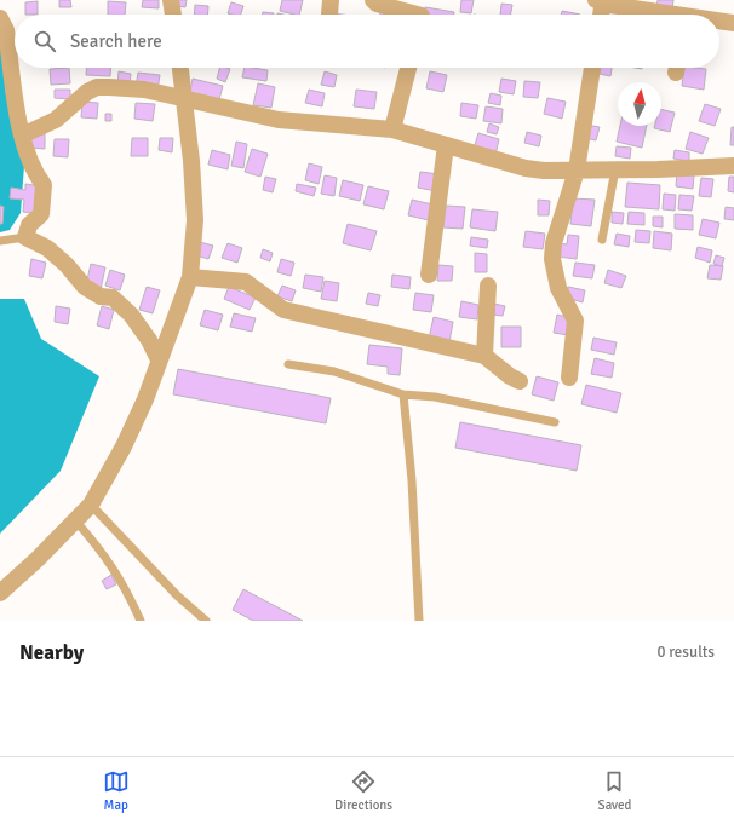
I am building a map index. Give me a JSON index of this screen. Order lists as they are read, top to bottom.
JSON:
{
  "north": "top",
  "page": {
    "search": "Search here",
    "heading": ["Nearby", "0 results"],
    "nav": ["Map", "Directions", "Saved"]
  }
}
